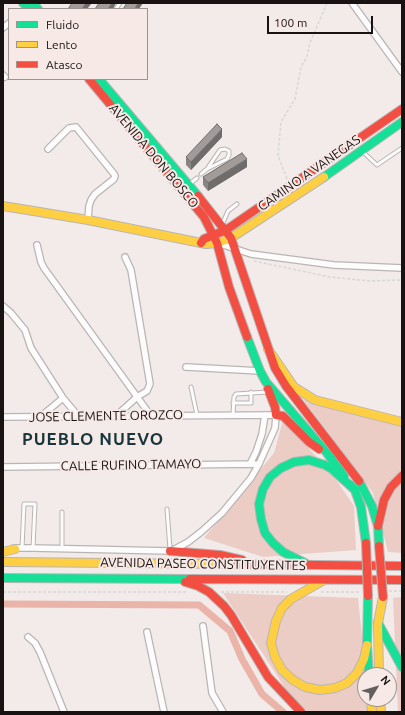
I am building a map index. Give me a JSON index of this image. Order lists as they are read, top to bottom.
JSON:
{
  "streets": {
    "main road": ["AVENIDA DON BOSCO", "CAMINO A VANEGAS", "AVENIDA PASEO CONSTITUYENTES"],
    "street": ["JOSE CLEMENTE OROZCO", "CALLE RUFINO TAMAYO"]
  },
  "crossings": [
    ["AVENIDA DON BOSCO", "CAMINO A VANEGAS"]
  ],
  "districts": ["PUEBLO NUEVO"],
  "legend": ["Fluido", "Lento", "Atasco"],
  "scale_bar": "100 m",
  "north": "top right"
}
